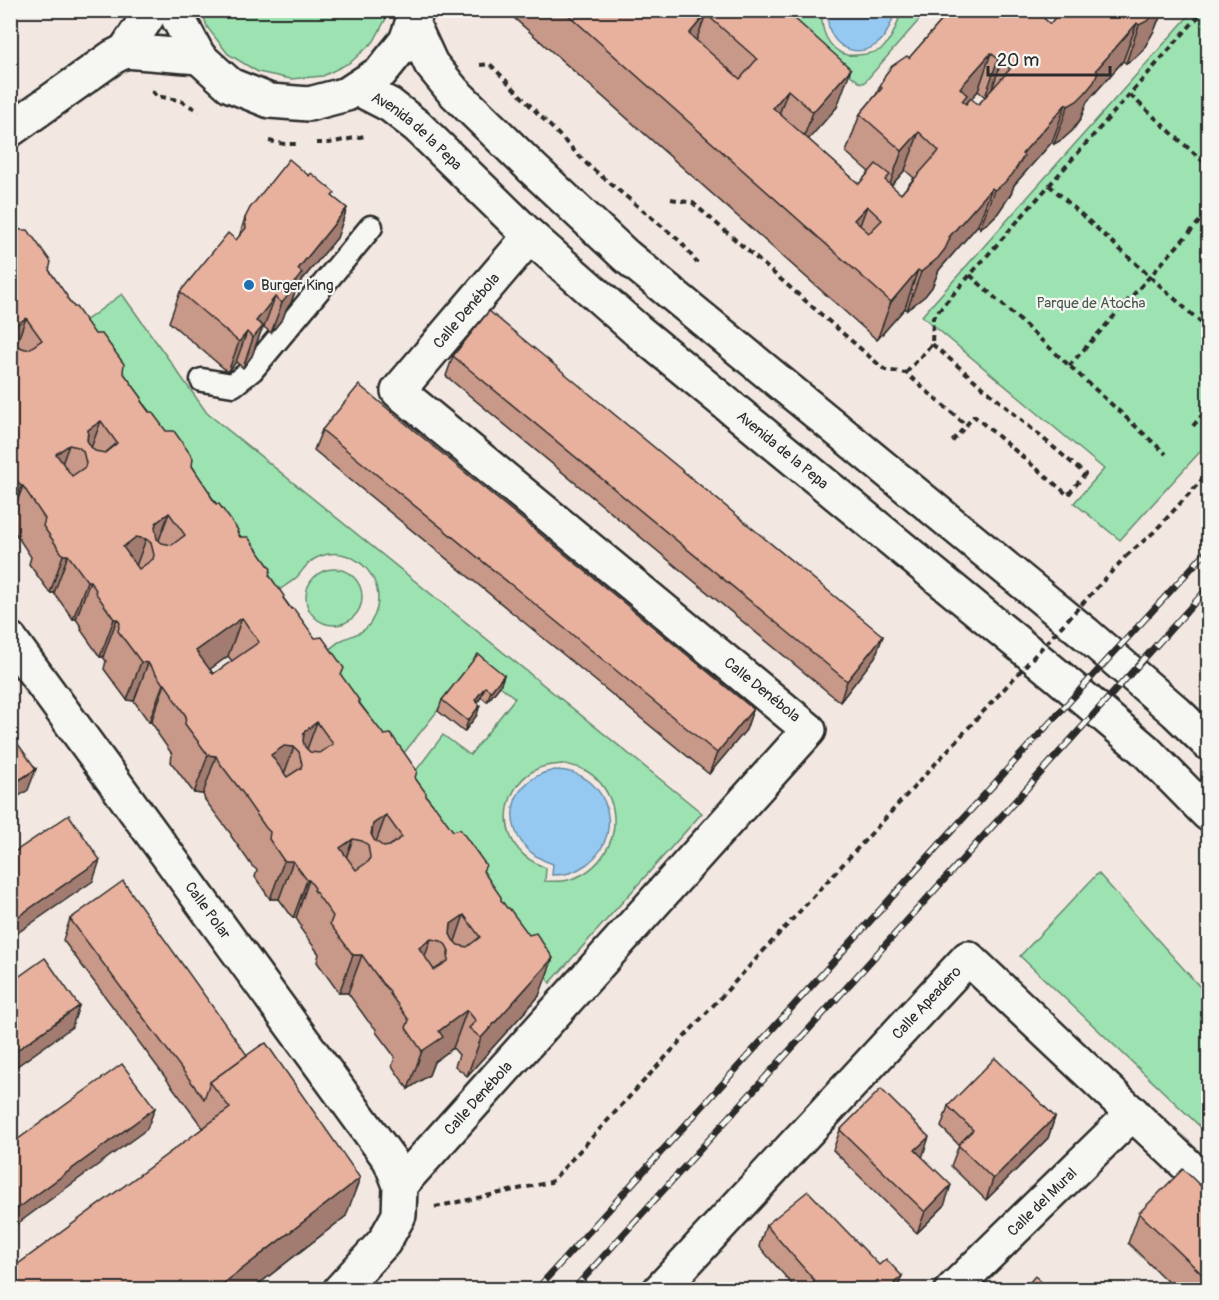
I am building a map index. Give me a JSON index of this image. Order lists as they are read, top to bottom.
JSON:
{
  "streets": {
    "street": [
      "Avenida de la Pepa",
      "Calle Denébola",
      "Calle Polar",
      "Calle Apeadero",
      "Calle del Mural"
    ]
  },
  "crossings": [
    ["Avenida de la Pepa", "Calle Denébola"],
    ["Calle Denébola", "Calle Polar"],
    ["Calle Apeadero", "Calle del Mural"]
  ],
  "parks": ["Parque de Atocha"],
  "places": ["Burger King"],
  "scale_bar": "20 m"
}
